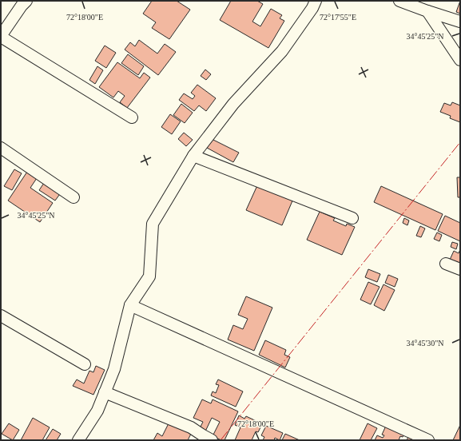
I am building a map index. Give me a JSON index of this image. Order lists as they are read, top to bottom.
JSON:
{
  "coordinates": [
    "72°18'00\"E",
    "72°17'55\"E",
    "34°45'25\"N",
    "34°45'30\"N"
  ]
}
